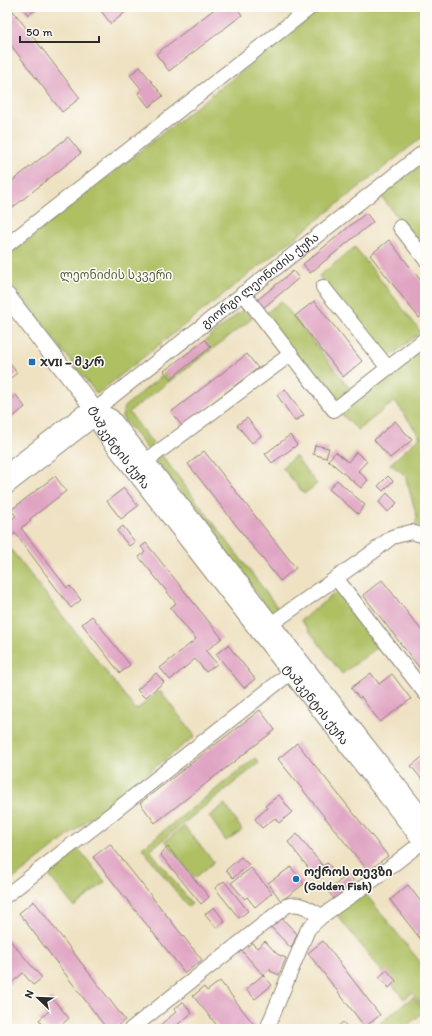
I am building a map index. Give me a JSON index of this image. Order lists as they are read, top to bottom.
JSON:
{
  "streets": {
    "main road": ["ტაშკენტის ქუჩა"],
    "street": ["გიორგი ლეონიძის ქუჩა"]
  },
  "crossings": [
    ["გიორგი ლეონიძის ქუჩა", "ტაშკენტის ქუჩა"]
  ],
  "parks": ["ლეონიძის სკვერი"],
  "places": {
    "transit": ["XVII – მკ/რ"],
    "other": ["ოქროს თევზი (Golden Fish)"]
  },
  "scale_bar": "50 m",
  "north": "top left"
}
